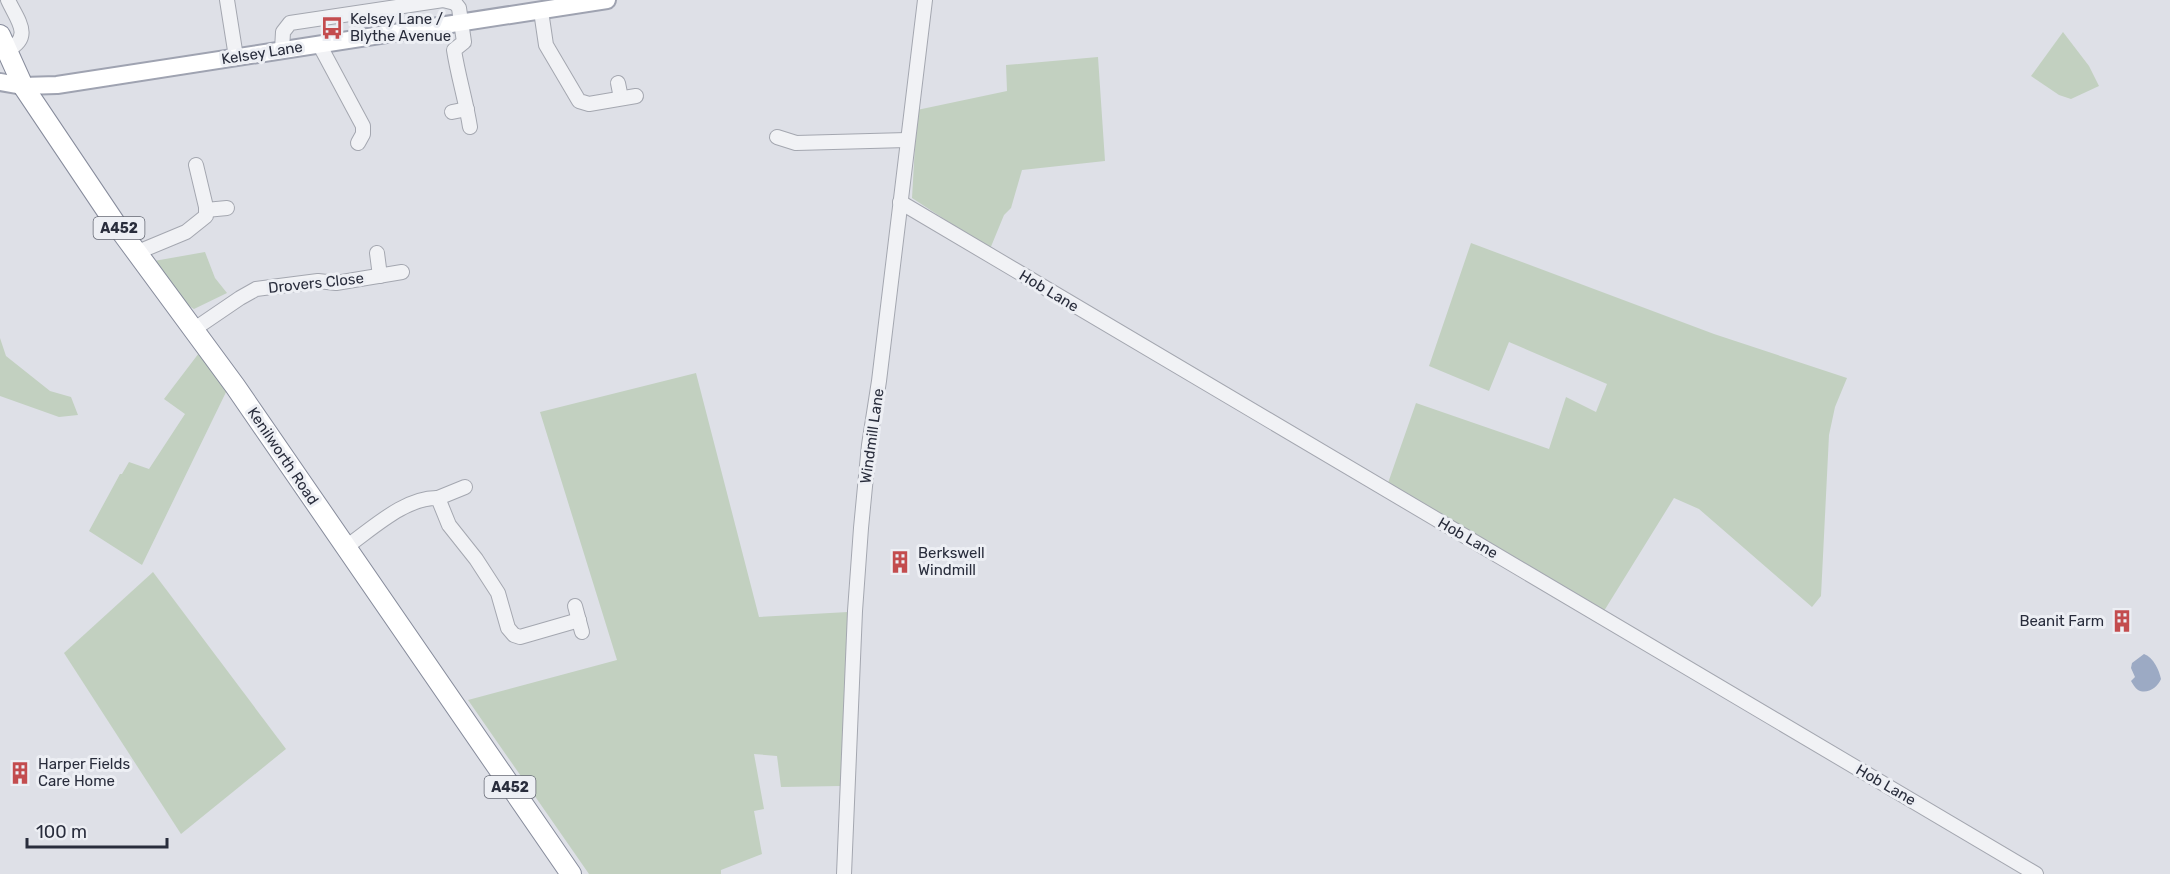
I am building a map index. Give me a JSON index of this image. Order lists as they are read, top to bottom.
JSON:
{
  "streets": {
    "highway": ["A452", "Kenilworth Road"],
    "main road": ["Kelsey Lane"],
    "street": ["Drovers Close", "Hob Lane", "Windmill Lane"]
  },
  "crossings": [
    ["Kelsey Lane", "Kenilworth Road"],
    ["Drovers Close", "Kenilworth Road"],
    ["Hob Lane", "Windmill Lane"]
  ],
  "places": {
    "bus stop": ["Kelsey Lane / Blythe Avenue"],
    "building": ["Berkswell Windmill", "Beanit Farm", "Harper Fields Care Home"]
  },
  "scale_bar": "100 m"
}
